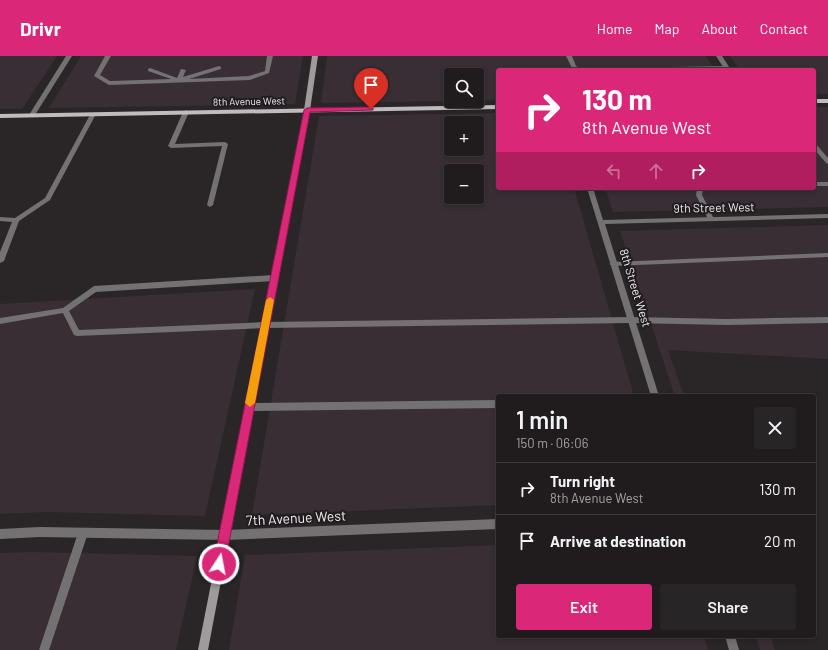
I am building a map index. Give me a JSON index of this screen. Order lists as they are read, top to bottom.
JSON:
{
  "streets": {
    "main road": ["8th Avenue West"],
    "street": ["9th Street West", "8th Street West", "7th Avenue West"]
  },
  "crossings": [
    ["9th Street West", "8th Street West"]
  ],
  "page": {
    "header": "Drivr",
    "nav": [
      "Home",
      "Map",
      "About",
      "Contact"
    ],
    "map_buttons": ["+", "−"],
    "turn": ["130 m", "8th Avenue West"],
    "heading": ["1 min", "150 m · 06:06"],
    "list": [
      {
        "name": "Turn right",
        "note": "8th Avenue West",
        "value": "130 m"
      },
      {
        "name": "Arrive at destination",
        "value": "20 m"
      }
    ],
    "buttons": ["Exit", "Share"]
  }
}
